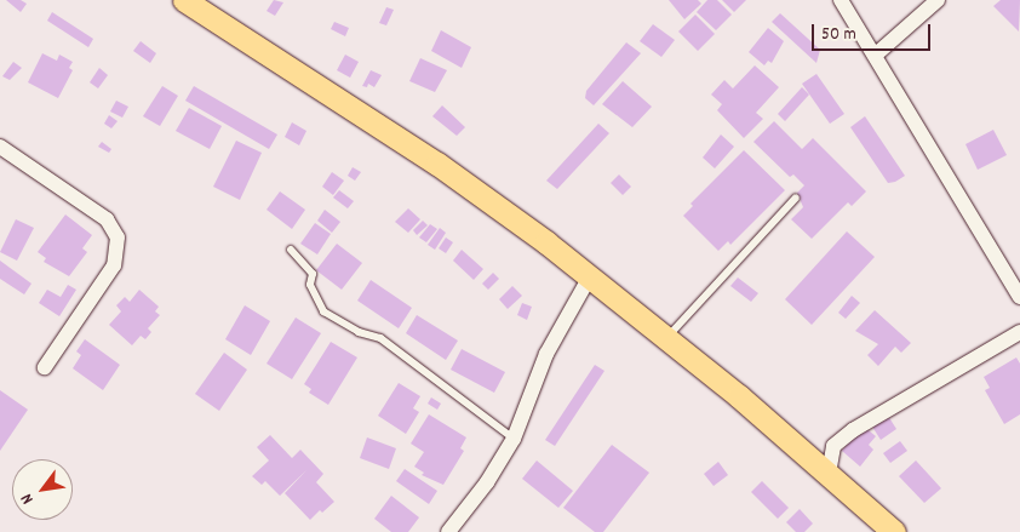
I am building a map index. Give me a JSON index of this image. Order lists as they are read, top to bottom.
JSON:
{
  "scale_bar": "50 m",
  "north": "bottom left"
}
